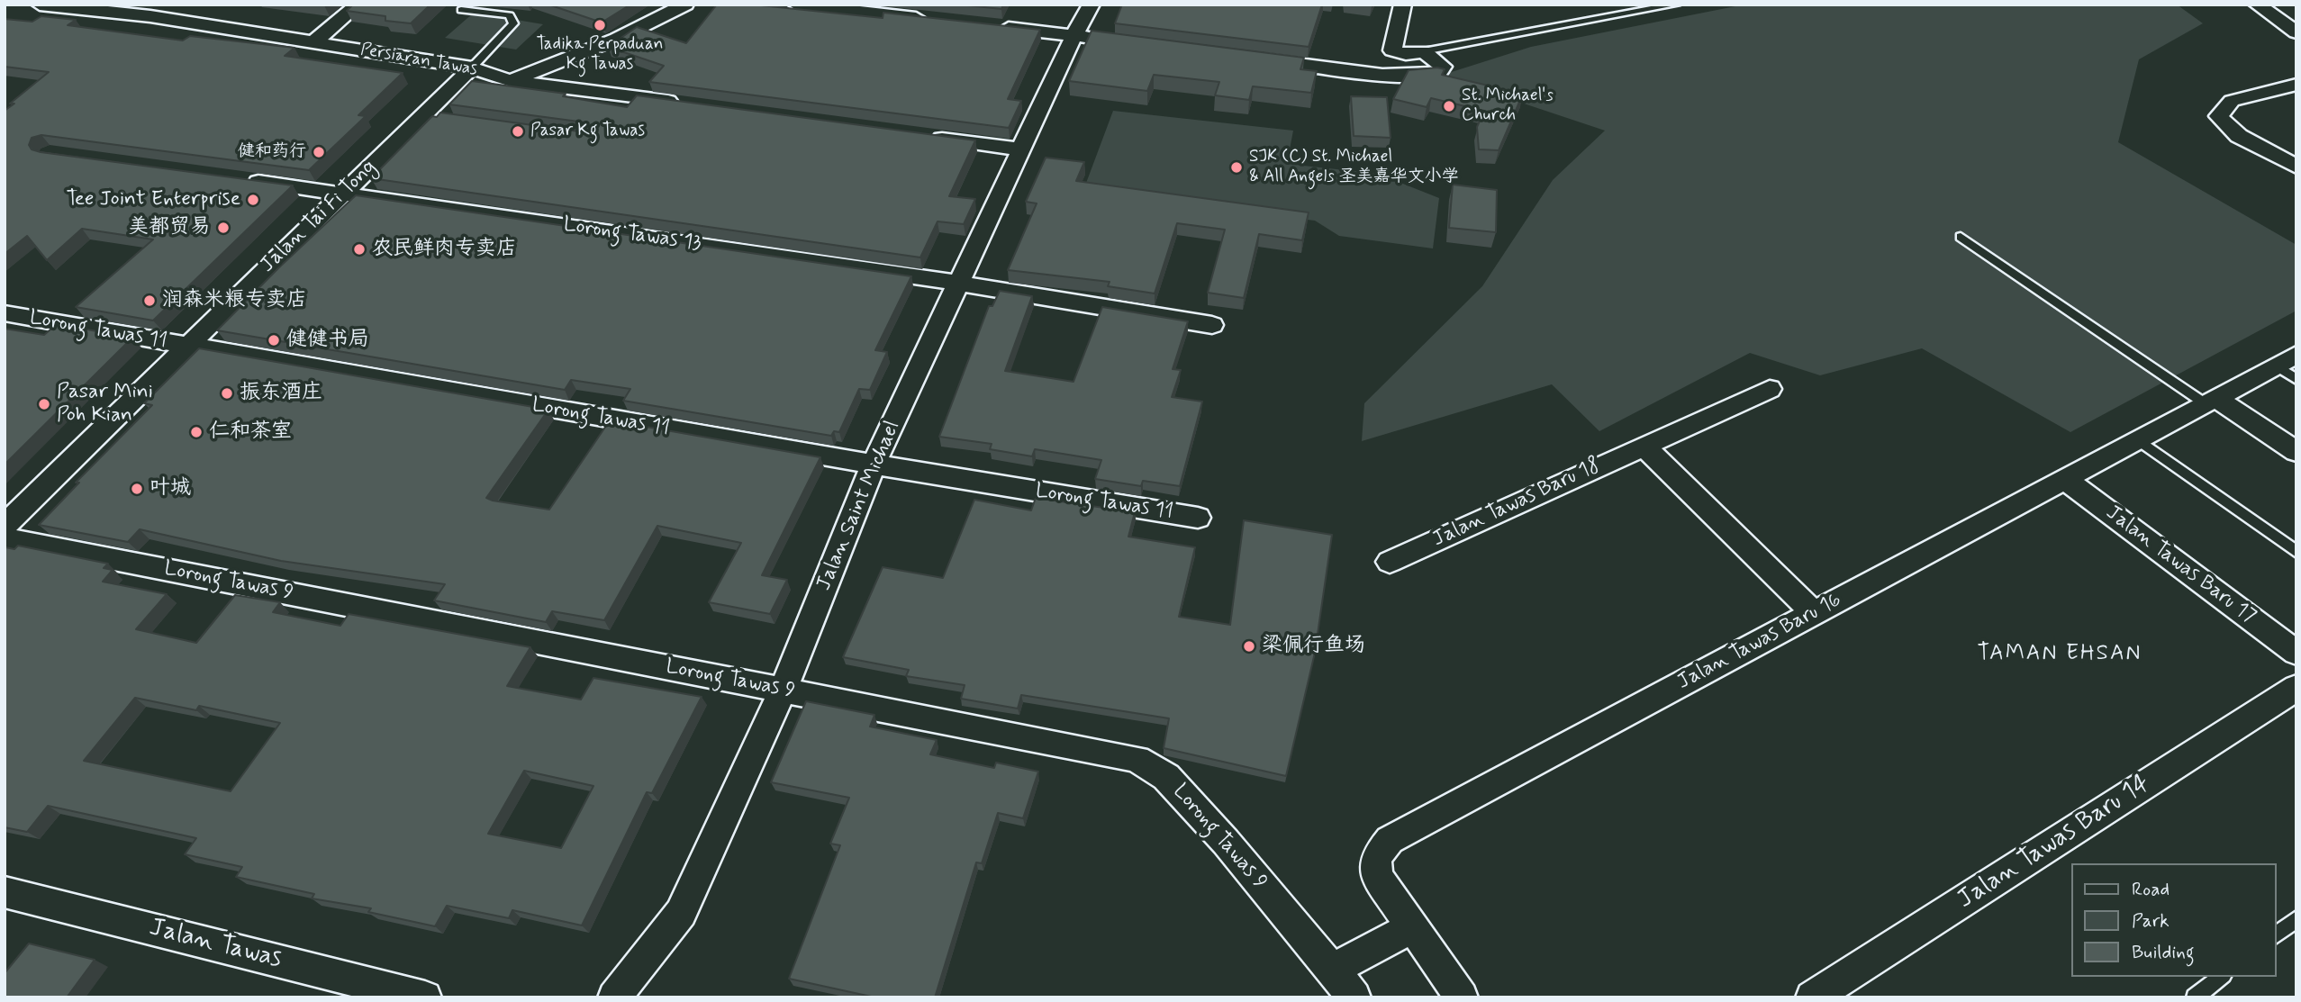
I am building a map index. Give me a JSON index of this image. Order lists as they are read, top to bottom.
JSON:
{
  "streets": {
    "street": [
      "Persiaran Tawas",
      "Jalan Tai Fi Tong",
      "Lorong Tawas 13",
      "Lorong Tawas 11",
      "Jalan Tawas Baru 18",
      "Jalan Saint Michael",
      "Jalan Tawas Baru 17",
      "Lorong Tawas 9",
      "Jalan Tawas Baru 16",
      "Jalan Tawas Baru 14",
      "Jalan Tawas"
    ]
  },
  "crossings": [
    ["Persiaran Tawas", "Jalan Tai Fi Tong"],
    ["Jalan Tai Fi Tong", "Lorong Tawas 13"],
    ["Jalan Tai Fi Tong", "Lorong Tawas 11"],
    ["Lorong Tawas 13", "Jalan Saint Michael"],
    ["Lorong Tawas 11", "Jalan Saint Michael"],
    ["Jalan Saint Michael", "Lorong Tawas 9"],
    ["Jalan Tawas Baru 17", "Jalan Tawas Baru 16"]
  ],
  "districts": ["TAMAN EHSAN"],
  "places": [
    "Tadika Perpaduan Kg Tawas",
    "St. Michael's Church",
    "Pasar Kg Tawas",
    "健和药行",
    "SJK (C) St. Michael & All Angels 圣美嘉华文小学",
    "Tee Joint Enterprise",
    "美都贸易",
    "农民鲜肉专卖店",
    "润森米粮专卖店",
    "健健书局",
    "振东酒庄",
    "Pasar Mini Poh Kian",
    "仁和茶室",
    "叶城",
    "梁佩行鱼场"
  ],
  "legend": ["Road", "Park", "Building"]
}
